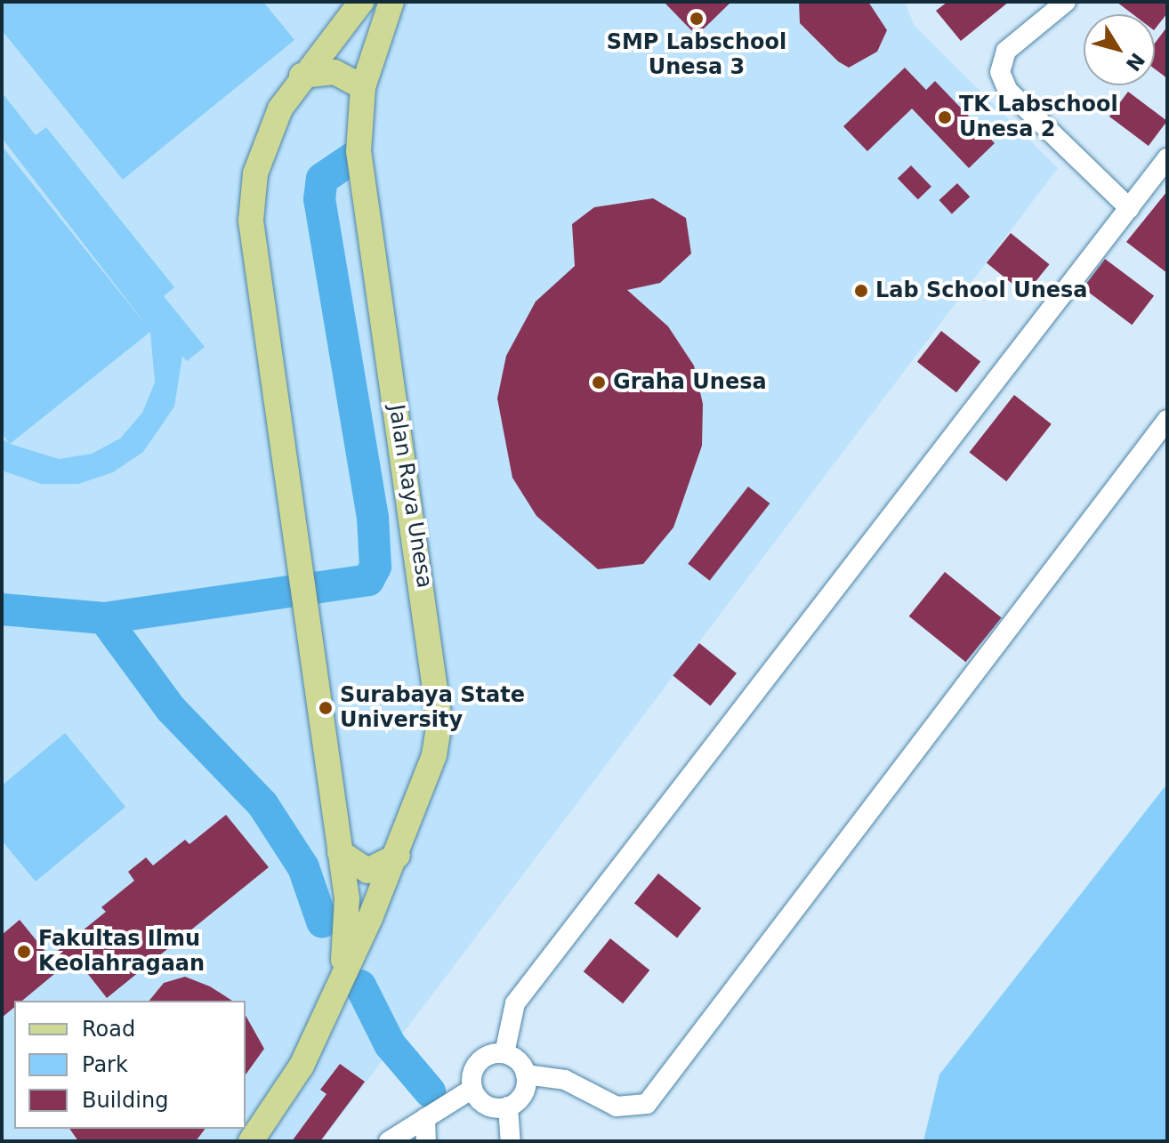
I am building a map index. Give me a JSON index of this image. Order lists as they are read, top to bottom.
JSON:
{
  "streets": {
    "main road": ["Jalan Raya Unesa"]
  },
  "places": [
    "SMP Labschool Unesa 3",
    "TK Labschool Unesa 2",
    "Lab School Unesa",
    "Graha Unesa",
    "Surabaya State University",
    "Fakultas Ilmu Keolahragaan"
  ],
  "legend": ["Road", "Park", "Building"],
  "north": "bottom right"
}
